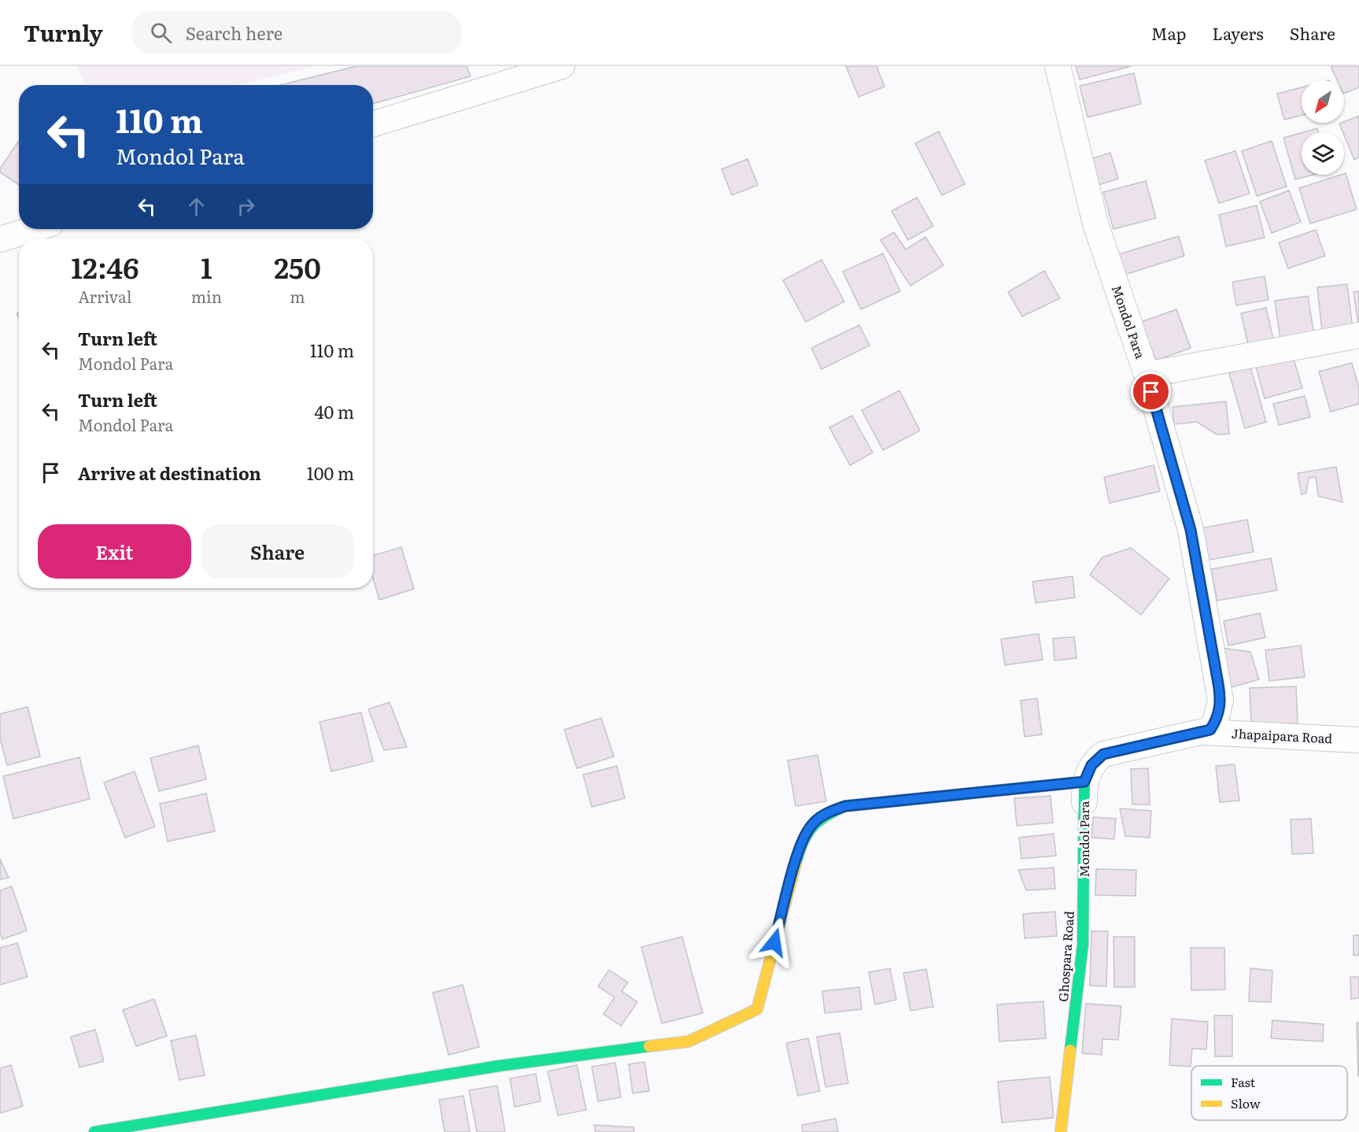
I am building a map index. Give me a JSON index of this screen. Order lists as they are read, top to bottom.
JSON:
{
  "streets": {
    "street": ["Mondol Para", "Jhapaipara Road"]
  },
  "crossings": [
    ["Mondol Para", "Jhapaipara Road"]
  ],
  "legend": ["Fast", "Slow"],
  "north": "bottom left",
  "page": {
    "header": "Turnly",
    "search": "Search here",
    "nav": ["Map", "Layers", "Share"],
    "turn": ["110 m", "Mondol Para"],
    "eta": [
      "12:46",
      "Arrival",
      "1",
      "min",
      "250",
      "m"
    ],
    "list": [
      {
        "name": "Turn left",
        "note": "Mondol Para",
        "value": "110 m"
      },
      {
        "name": "Turn left",
        "note": "Mondol Para",
        "value": "40 m"
      },
      {
        "name": "Arrive at destination",
        "value": "100 m"
      }
    ],
    "buttons": ["Exit", "Share"]
  }
}
